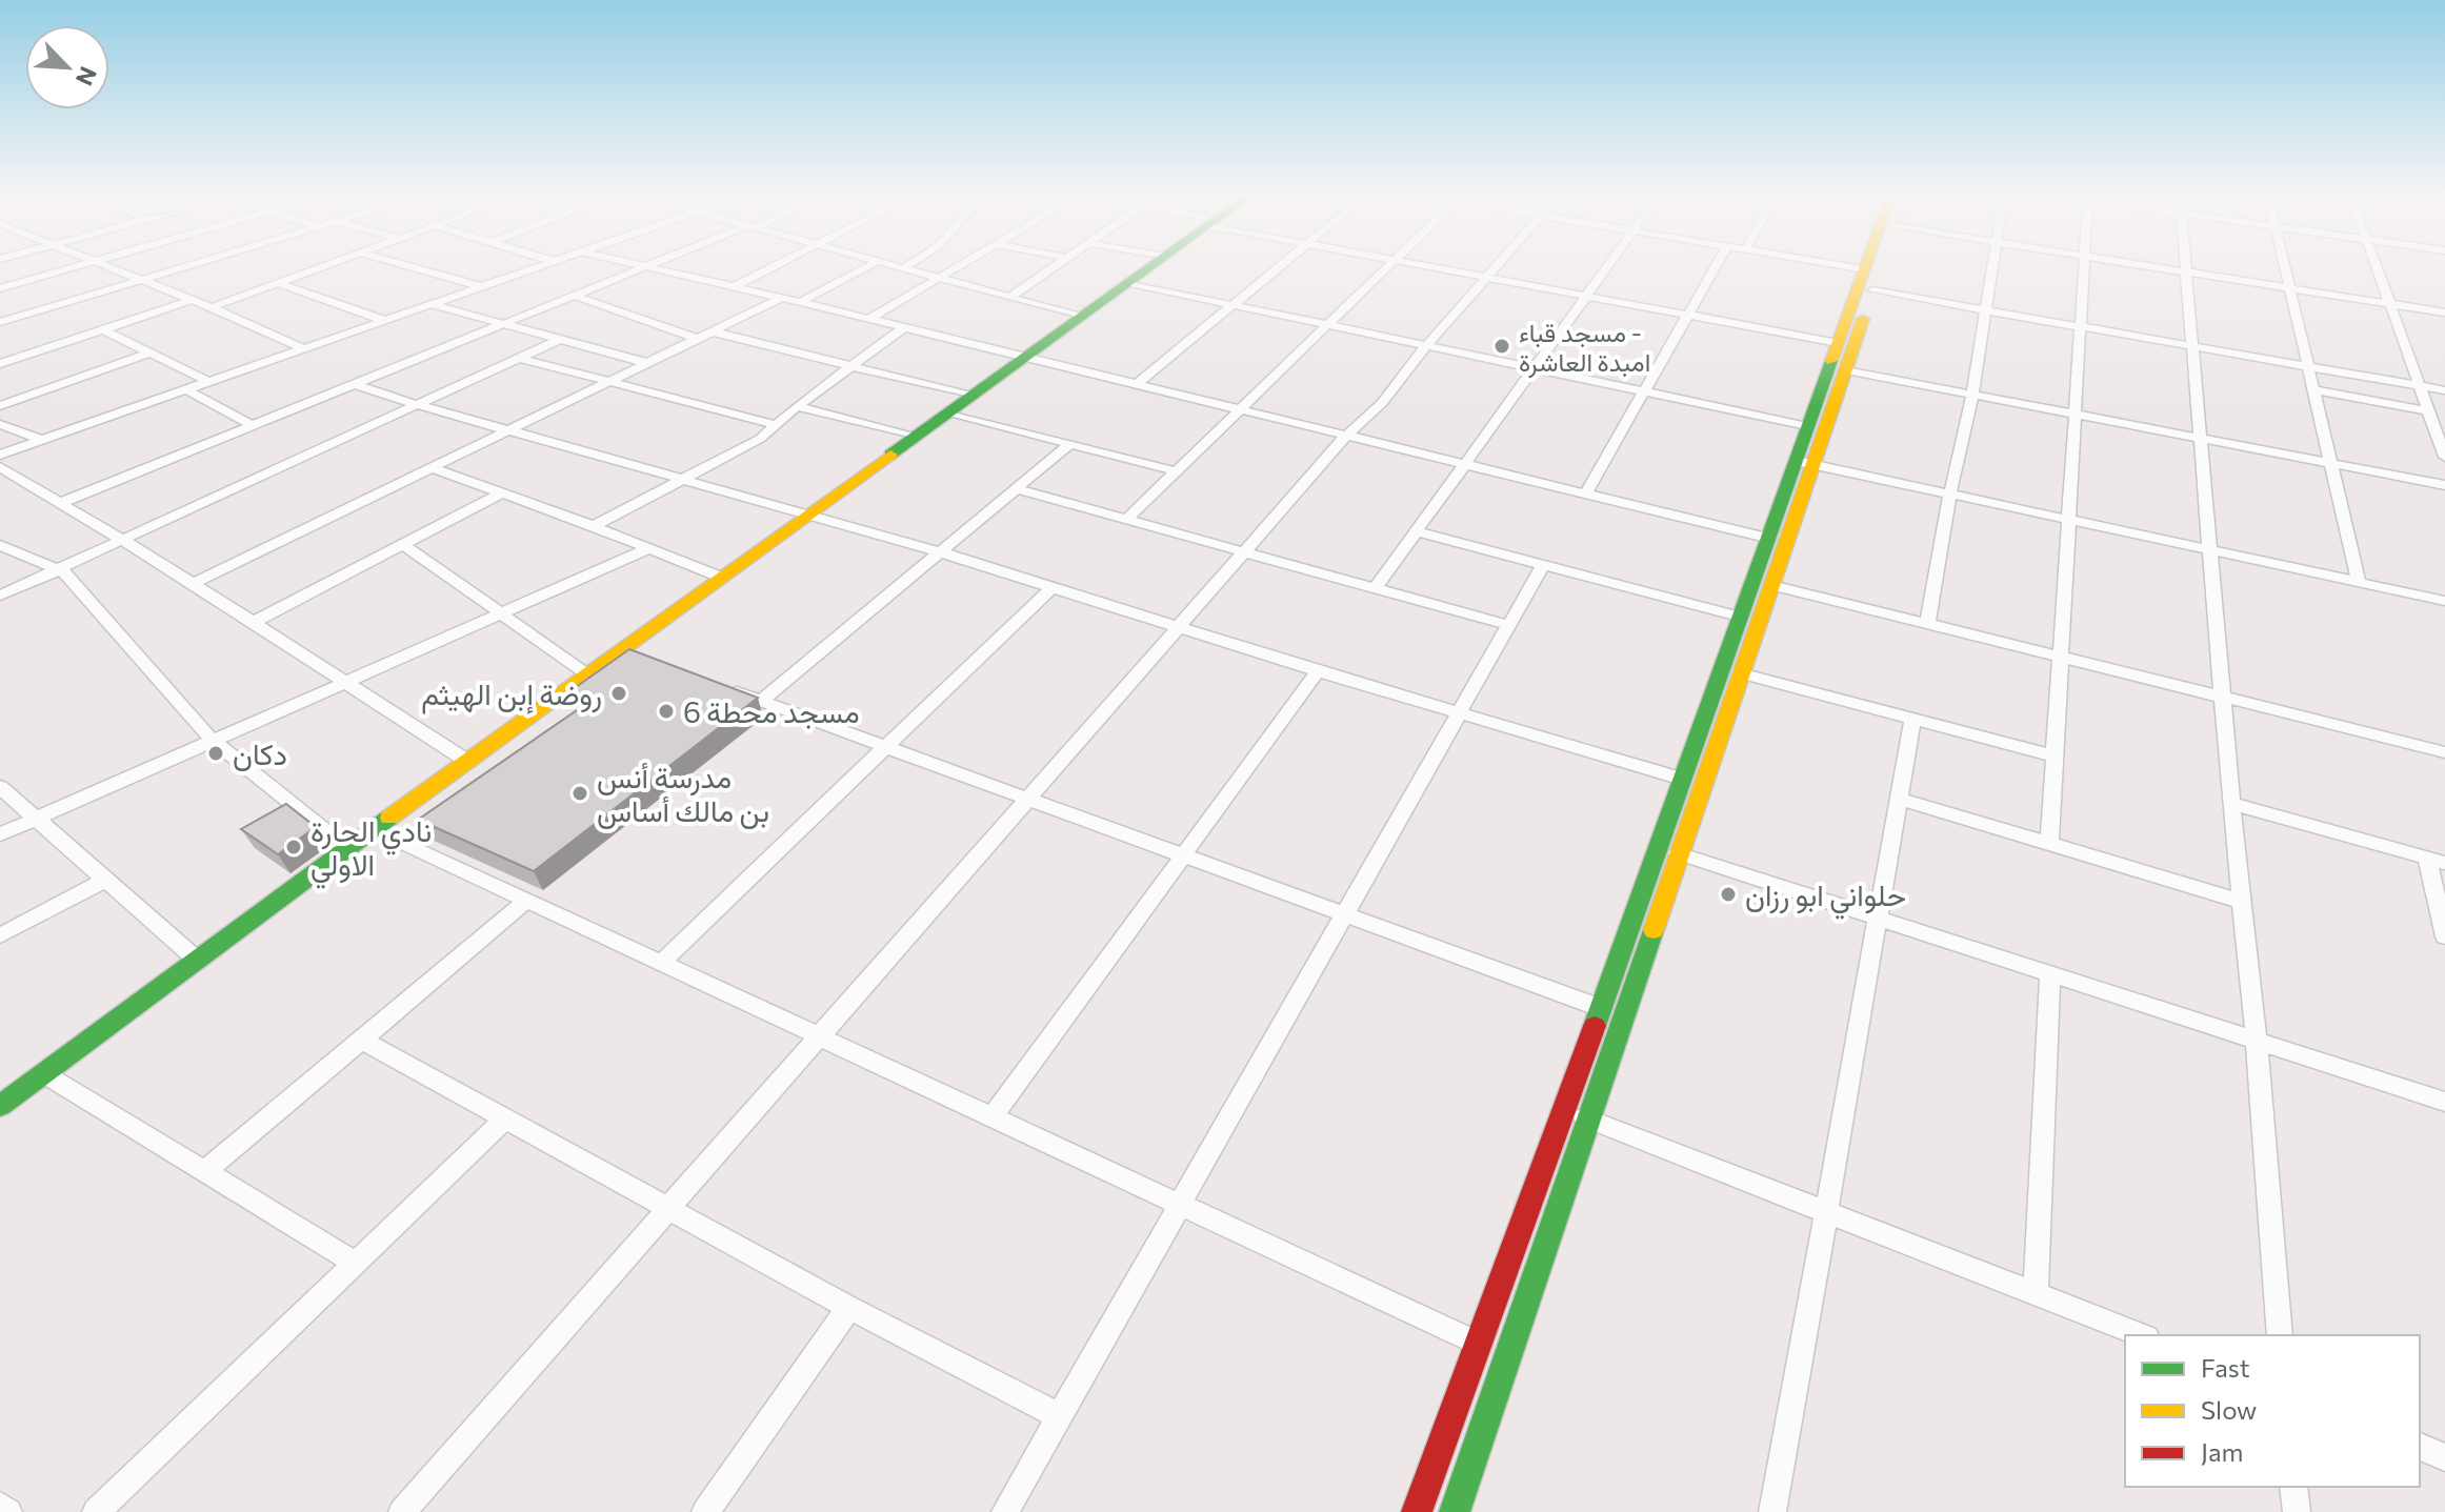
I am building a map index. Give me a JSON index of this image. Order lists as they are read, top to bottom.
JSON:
{
  "places": [
    "مسجد قباء - امبدة العاشرة",
    "روضة إبن الهيثم",
    "مسجد محطة 6",
    "دكان",
    "مدرسة أنس بن مالك أساس",
    "نادي الحارة الاولي",
    "حلواني ابو رزان"
  ],
  "legend": ["Fast", "Slow", "Jam"],
  "north": "bottom right"
}
